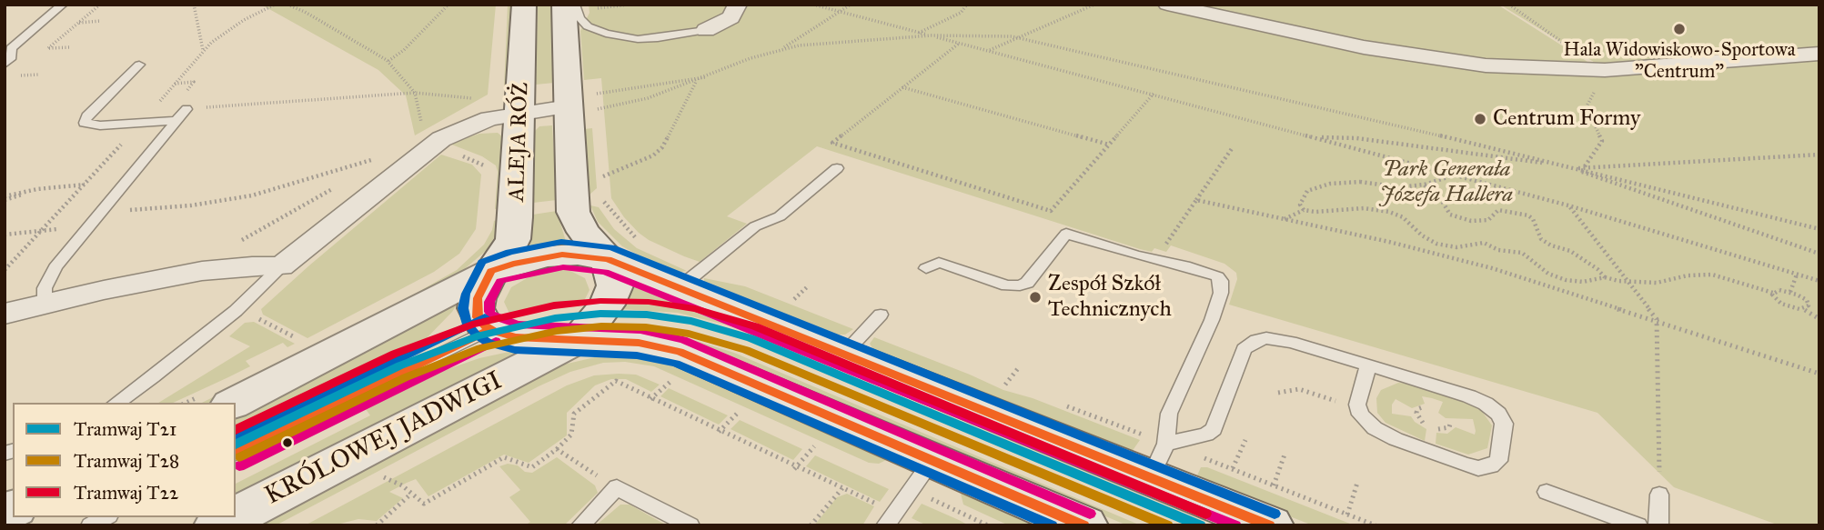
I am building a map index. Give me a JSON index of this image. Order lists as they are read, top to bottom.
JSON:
{
  "streets": {
    "main road": ["ALEJA RÓŻ", "KRÓLOWEJ JADWIGI"]
  },
  "parks": ["Park Generała Józefa Hallera"],
  "places": ["Hala Widowiskowo-Sportowa \"Centrum\"", "Centrum Formy", "Zespół Szkół Technicznych"],
  "lines": ["tram line T22", "tram line T21", "tram line T28"],
  "legend": ["Tramwaj T21", "Tramwaj T28", "Tramwaj T22"]
}
